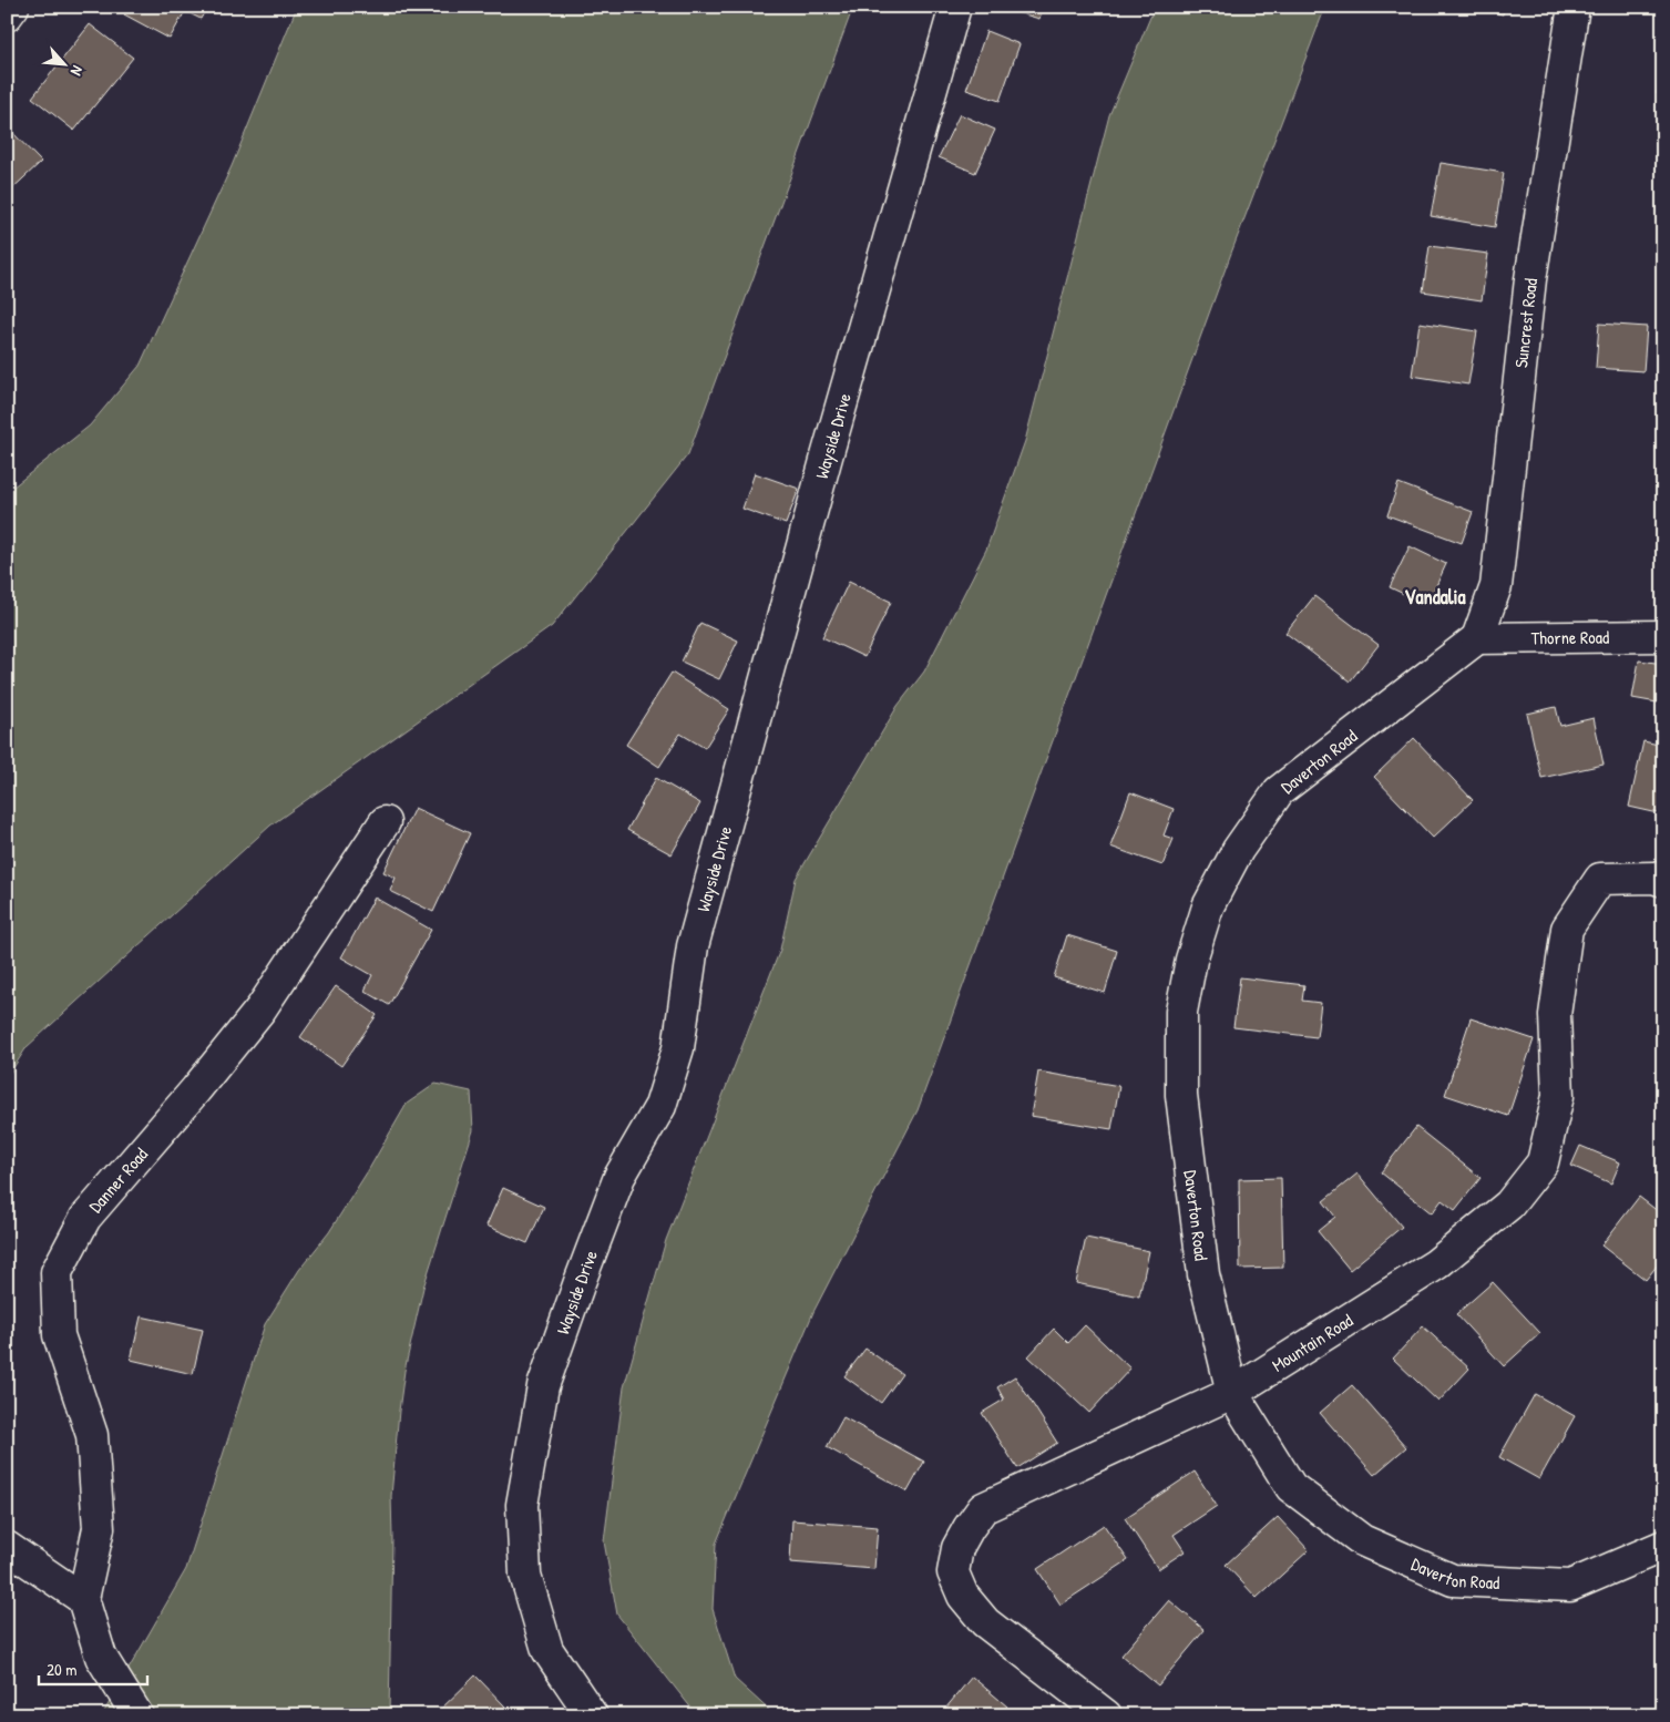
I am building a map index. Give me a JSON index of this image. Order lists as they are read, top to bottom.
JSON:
{
  "streets": {
    "street": [
      "Suncrest Road",
      "Wayside Drive",
      "Thorne Road",
      "Daverton Road",
      "Danner Road",
      "Mountain Road"
    ]
  },
  "crossings": [
    ["Suncrest Road", "Thorne Road"],
    ["Suncrest Road", "Daverton Road"],
    ["Thorne Road", "Daverton Road"],
    ["Daverton Road", "Mountain Road"]
  ],
  "districts": ["Vandalia"],
  "scale_bar": "20 m",
  "north": "bottom right"
}
